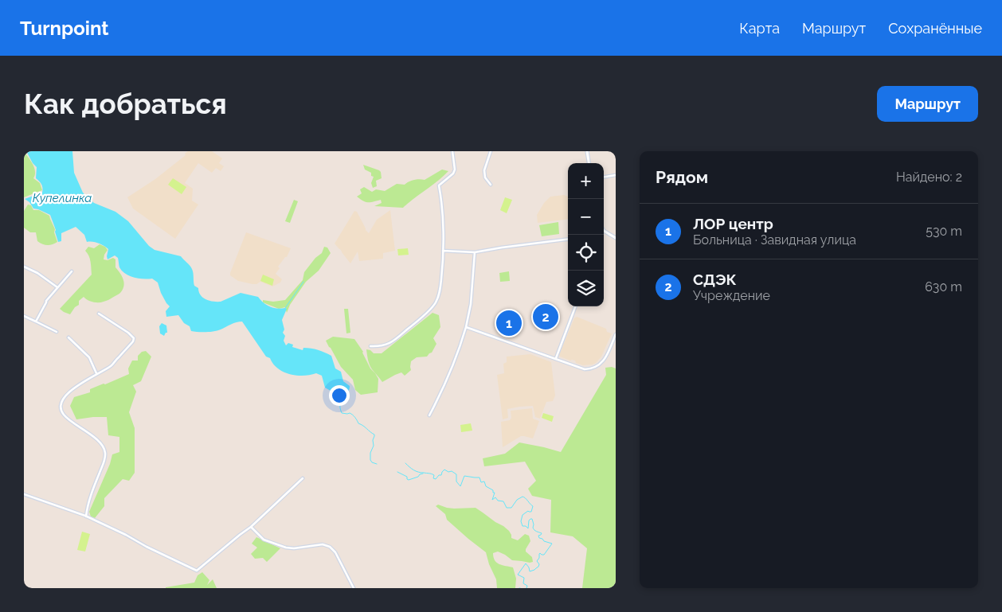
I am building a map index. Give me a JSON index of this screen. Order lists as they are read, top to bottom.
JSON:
{
  "water": ["Купелинка"],
  "page": {
    "header": "Turnpoint",
    "nav": ["Карта", "Маршрут", "Сохранённые"],
    "buttons": "Маршрут",
    "title": "Как добраться",
    "heading": ["Рядом", "Найдено: 2"],
    "map_buttons": ["+", "−"],
    "list": [
      {
        "mark": "1",
        "name": "ЛОР центр",
        "note": "Больница · Завидная улица",
        "value": "530 m"
      },
      {
        "mark": "2",
        "name": "СДЭК",
        "note": "Учреждение",
        "value": "630 m"
      }
    ],
    "pins": ["2", "1"]
  }
}
